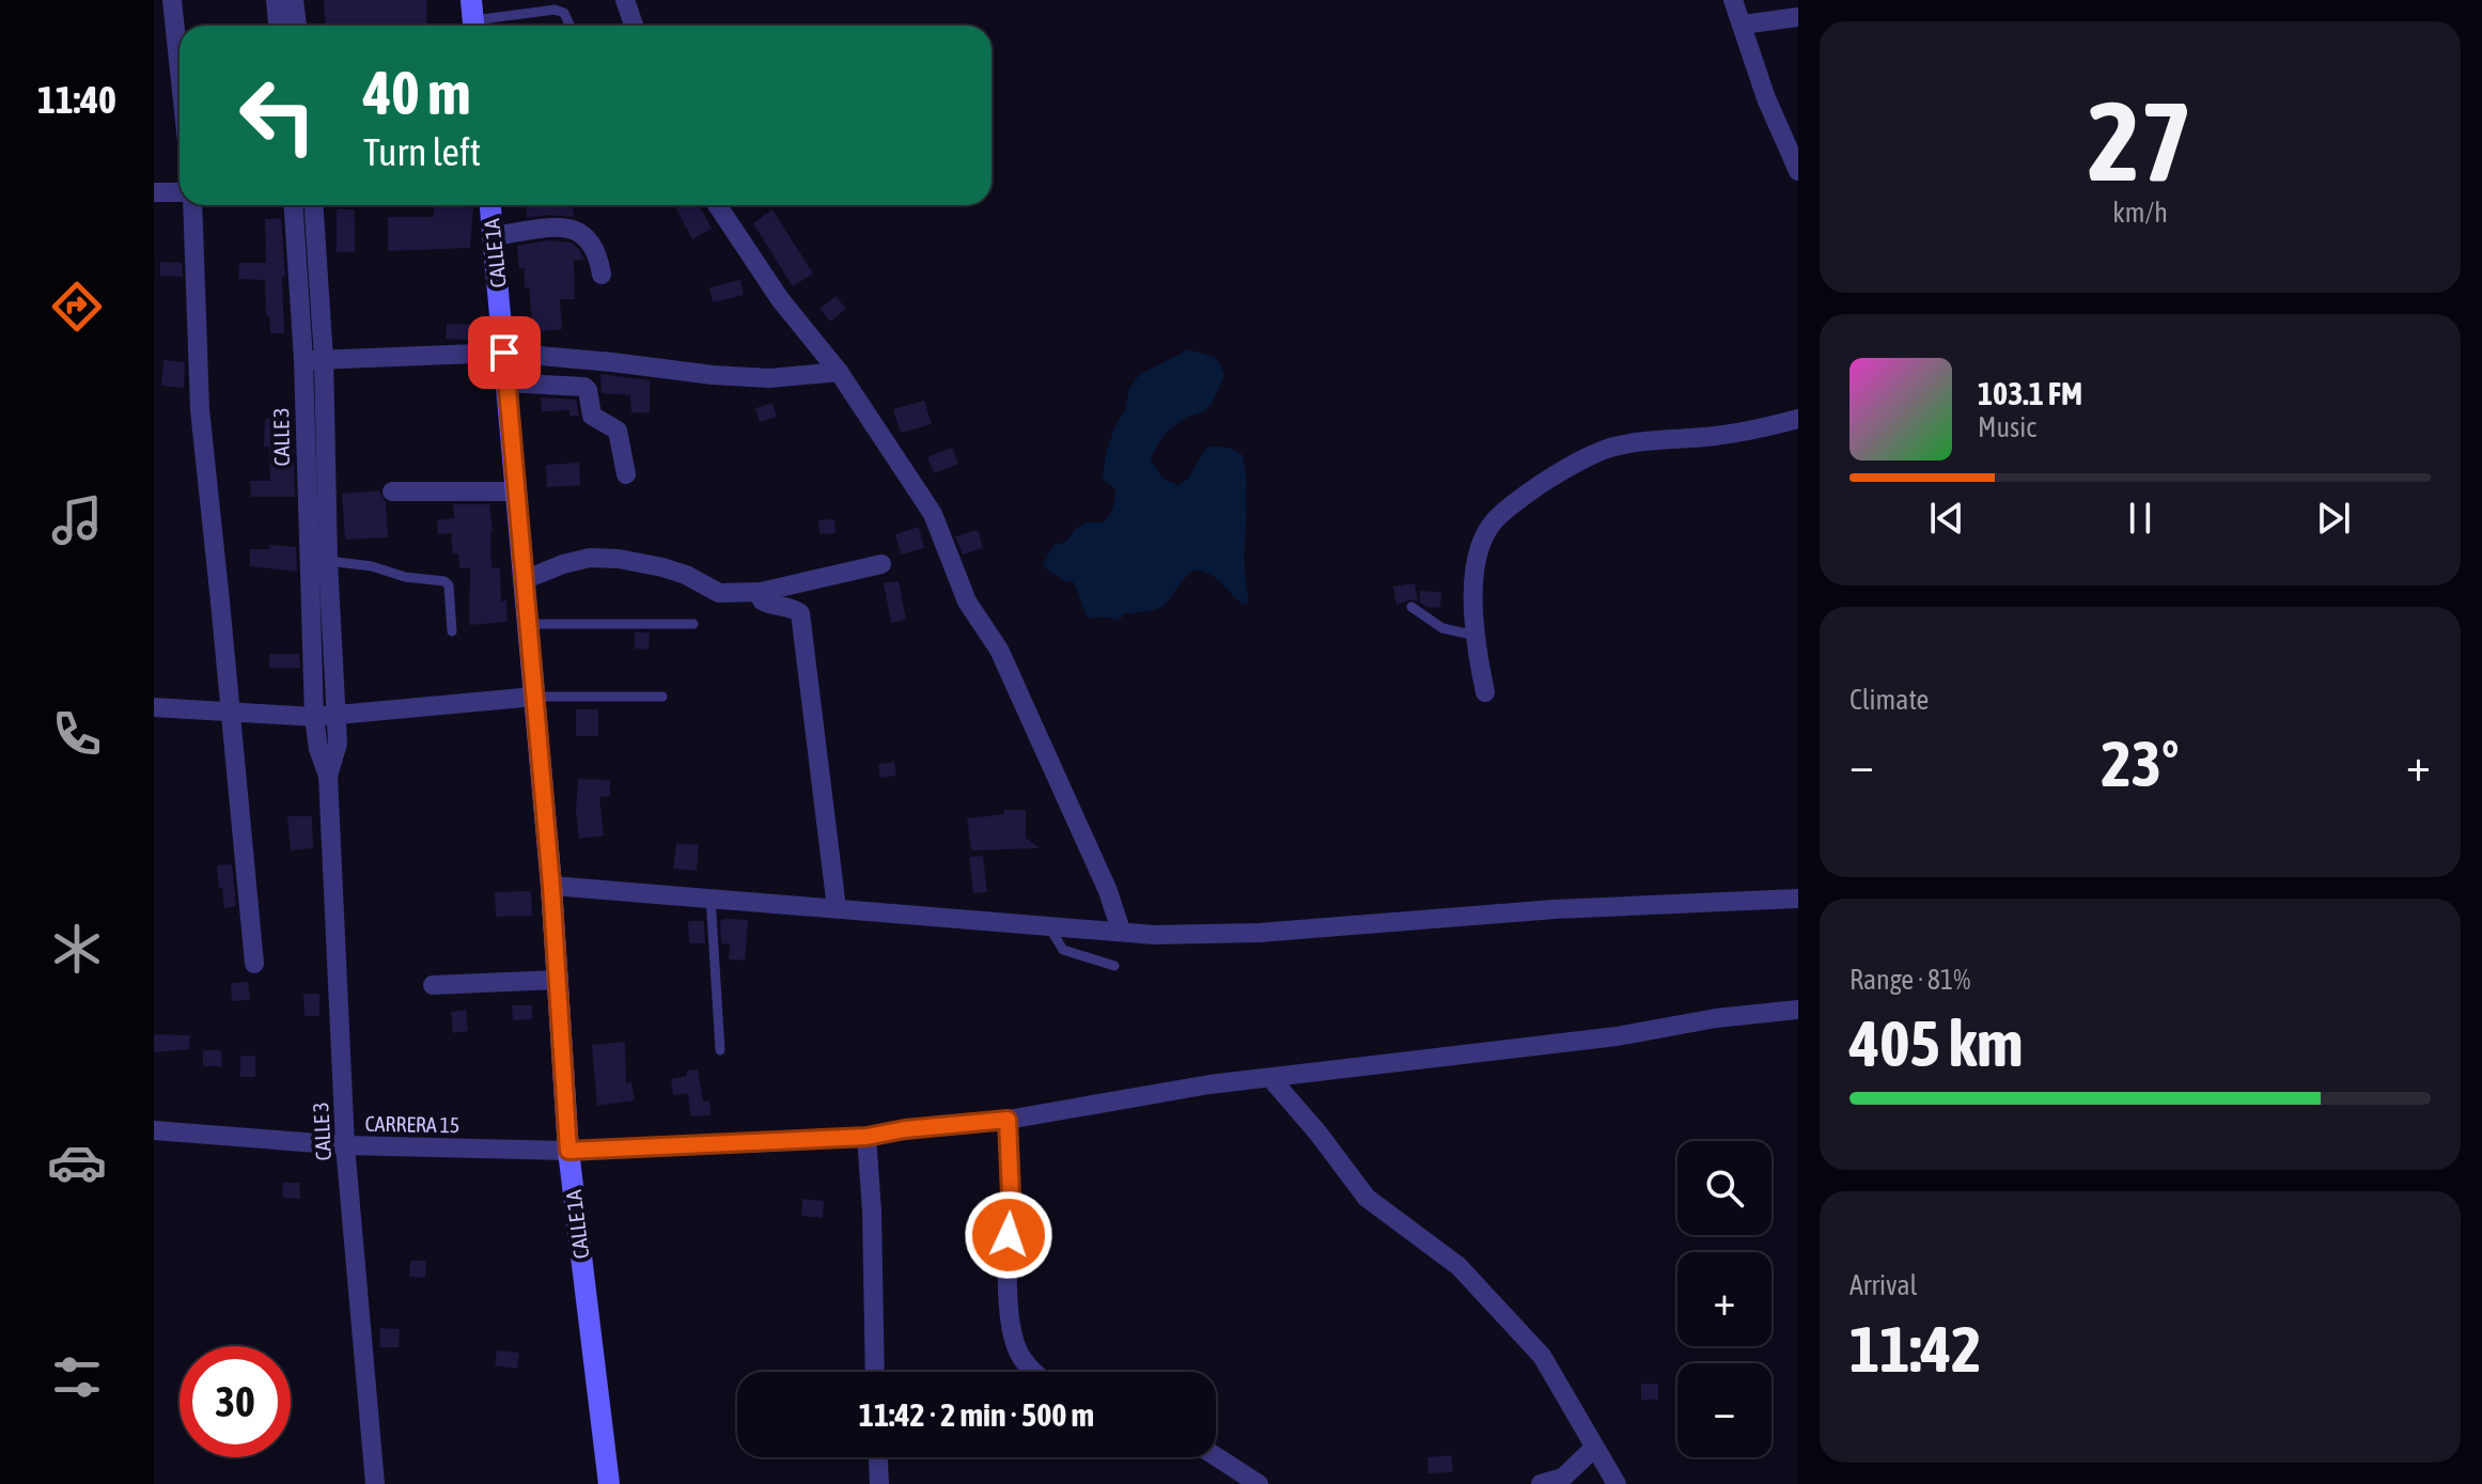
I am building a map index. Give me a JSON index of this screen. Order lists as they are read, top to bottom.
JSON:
{
  "streets": {
    "street": ["CALLE 1A", "CALLE 3", "CARRERA 15"]
  },
  "crossings": [
    ["CALLE 1A", "CARRERA 15"],
    ["CALLE 3", "CARRERA 15"]
  ],
  "page": {
    "tabs": "11:40",
    "tile": [
      ["27", "km/h"],
      "Climate",
      ["Range · 81%", "405 km"],
      ["Arrival", "11:42"]
    ],
    "turn": ["40 m", "Turn left"],
    "song": ["103.1 FM", "Music"],
    "heat": ["−", "23°", "+"],
    "map_buttons": ["+", "−"],
    "limit": "30",
    "trip": "11:42 · 2 min · 500 m"
  }
}
